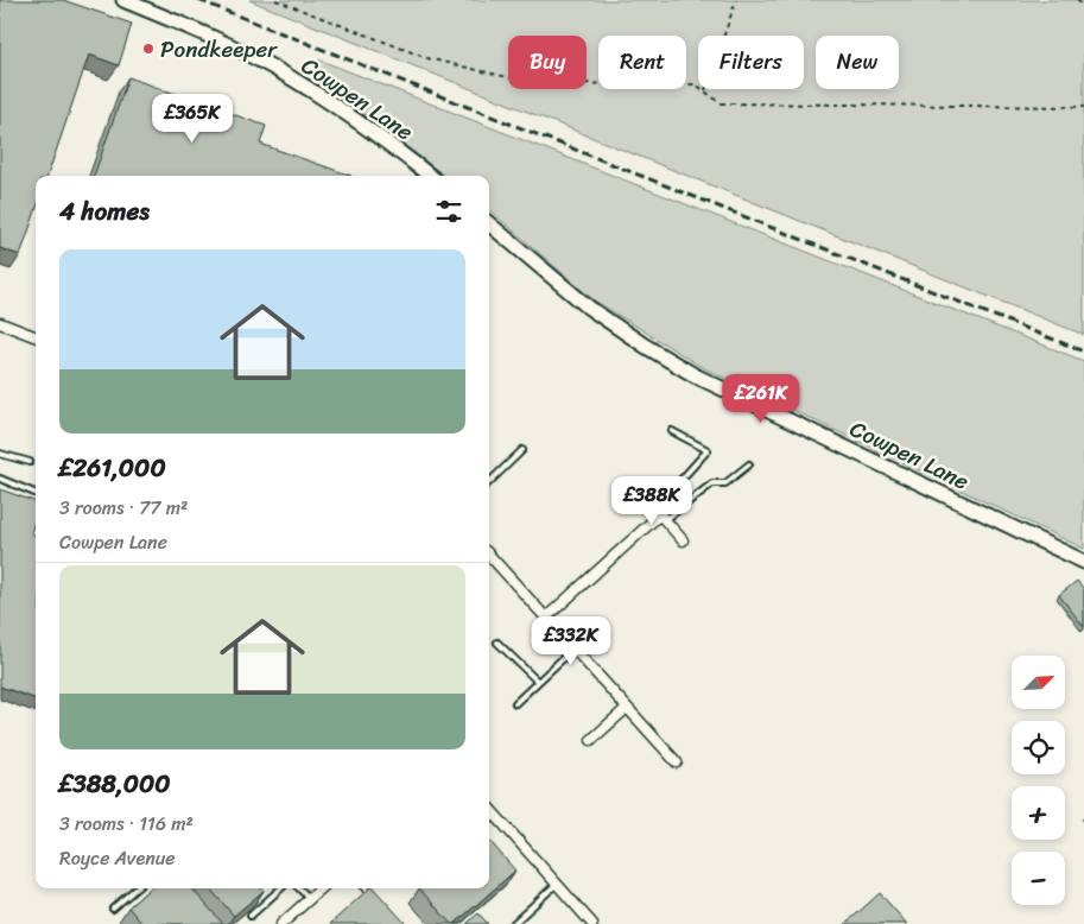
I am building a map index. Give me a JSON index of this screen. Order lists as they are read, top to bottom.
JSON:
{
  "streets": {
    "street": ["Cowpen Lane"]
  },
  "places": ["Pondkeeper"],
  "north": "top right",
  "page": {
    "chip": [
      "Buy",
      "Rent",
      "Filters",
      "New"
    ],
    "price": [
      "£365K",
      "£261K",
      "£388K",
      "£332K"
    ],
    "heading": "4 homes",
    "list": [
      {
        "name": "£261,000",
        "note": "3 rooms · 77 m² · Cowpen Lane"
      },
      {
        "name": "£388,000",
        "note": "3 rooms · 116 m² · Royce Avenue"
      }
    ],
    "map_buttons": ["+", "−"]
  }
}
